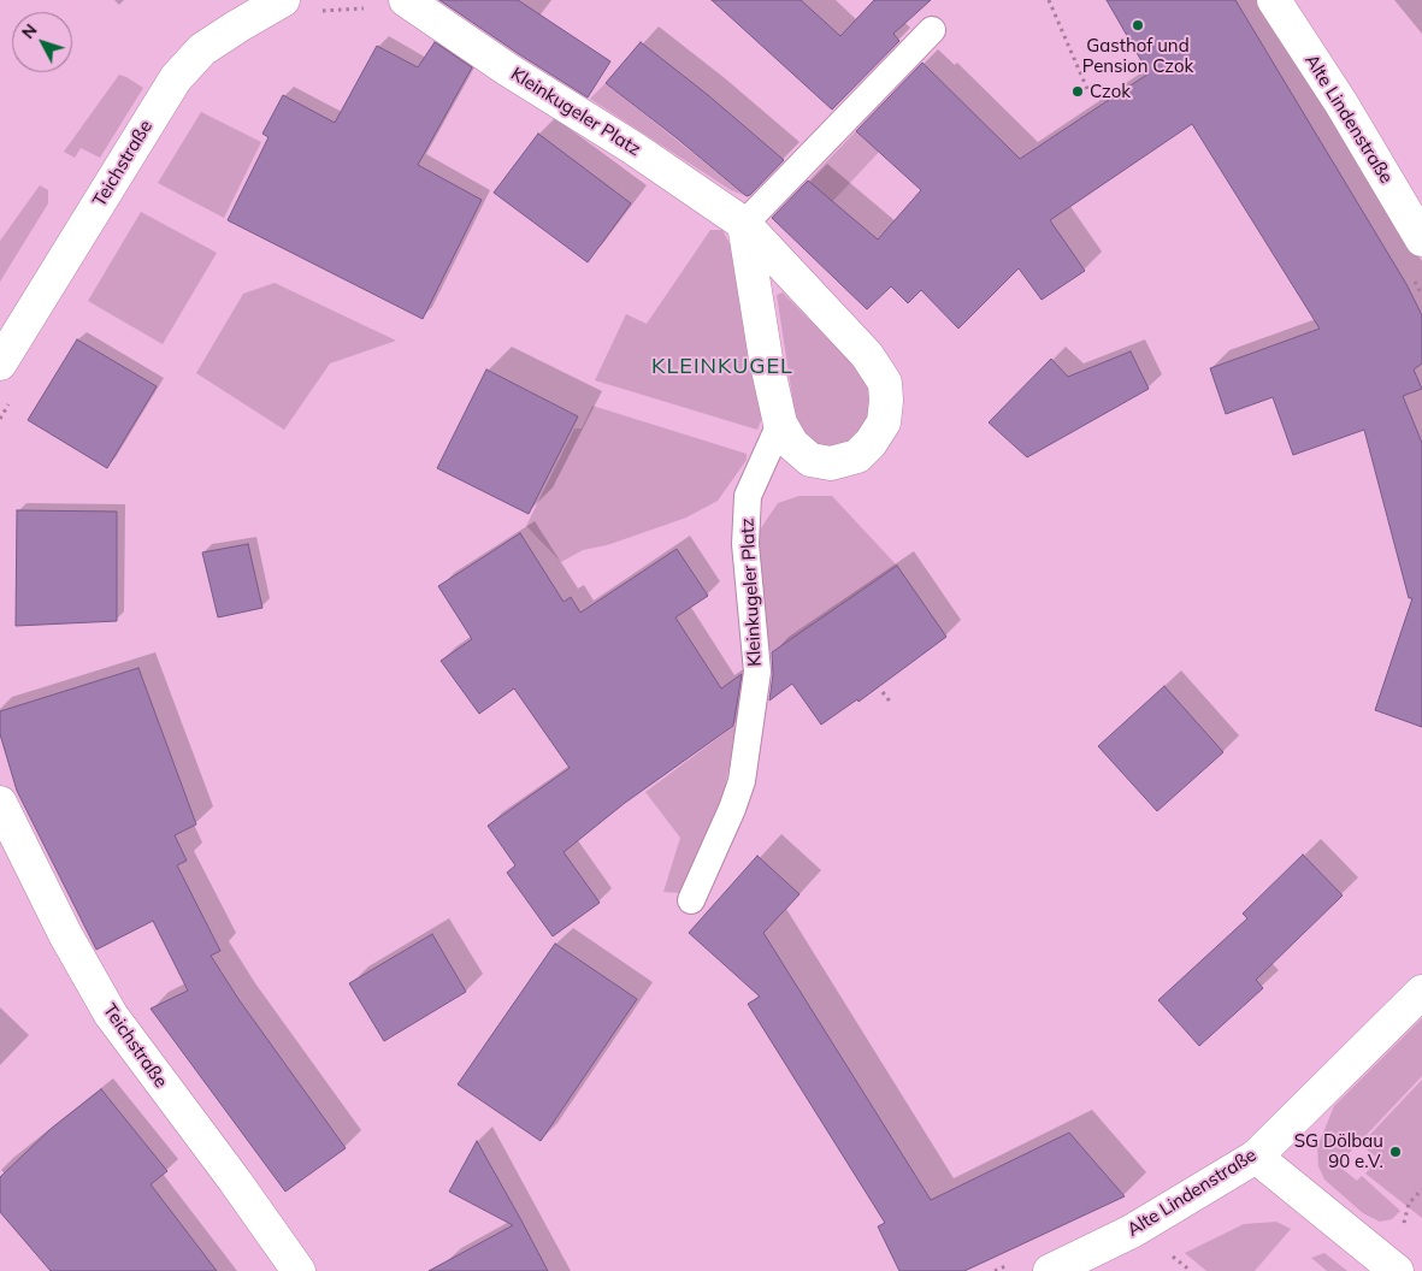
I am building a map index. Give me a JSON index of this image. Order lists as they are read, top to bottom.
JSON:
{
  "streets": {
    "street": ["Kleinkugeler Platz", "Alte Lindenstraße", "Teichstraße"]
  },
  "districts": ["KLEINKUGEL"],
  "places": ["Gasthof und Pension Czok", "Czok", "SG Dölbau 90 e.V."],
  "north": "top left"
}
